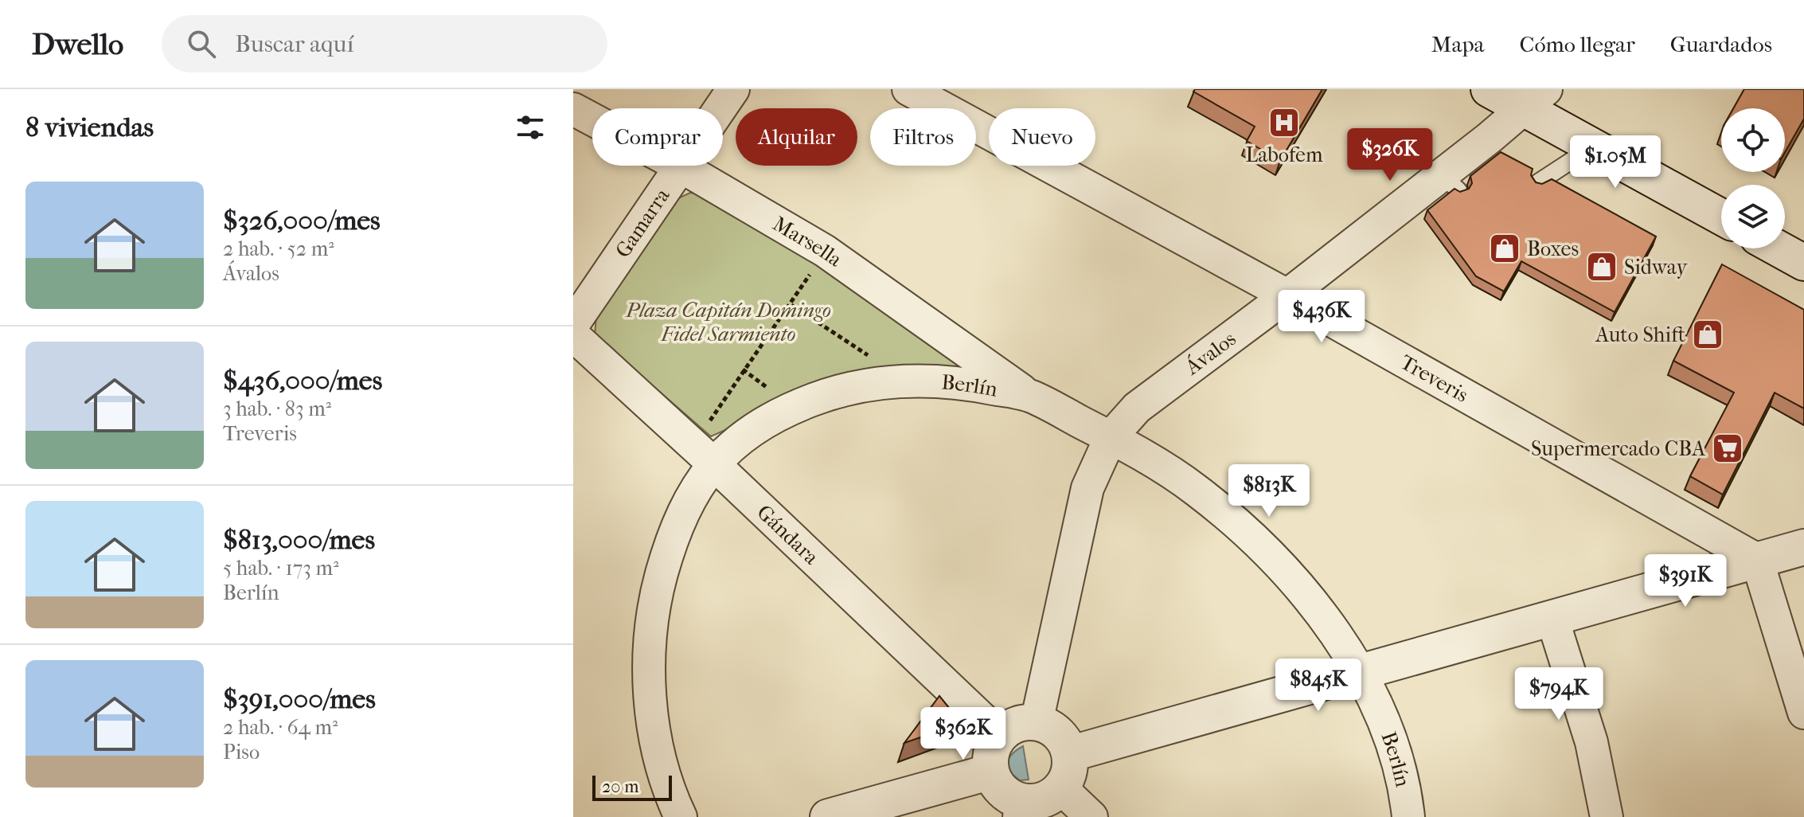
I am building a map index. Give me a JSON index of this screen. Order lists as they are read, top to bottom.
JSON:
{
  "streets": {
    "street": [
      "Gamarra",
      "Marsella",
      "Ávalos",
      "Treveris",
      "Berlín",
      "Gándara"
    ]
  },
  "crossings": [
    ["Gamarra", "Marsella"],
    ["Marsella", "Berlín"],
    ["Ávalos", "Treveris"],
    ["Ávalos", "Berlín"],
    ["Ávalos", "Gándara"],
    ["Berlín", "Gándara"]
  ],
  "parks": ["Plaza Capitán Domingo Fidel Sarmiento"],
  "places": {
    "hospital": ["Labofem"],
    "shop": ["Boxes", "Sidway", "Auto Shift"],
    "supermarket": ["Supermercado CBA"]
  },
  "scale_bar": "20 m",
  "page": {
    "header": "Dwello",
    "search": "Buscar aquí",
    "nav": ["Mapa", "Cómo llegar", "Guardados"],
    "heading": "8 viviendas",
    "chip": [
      "Comprar",
      "Alquilar",
      "Filtros",
      "Nuevo"
    ],
    "price": [
      "$326K",
      "$1.05M",
      "$436K",
      "$813K",
      "$391K",
      "$845K",
      "$794K",
      "$362K"
    ],
    "list": [
      {
        "name": "$326,000/mes",
        "note": "2 hab. · 52 m² · Ávalos"
      },
      {
        "name": "$436,000/mes",
        "note": "3 hab. · 83 m² · Treveris"
      },
      {
        "name": "$813,000/mes",
        "note": "5 hab. · 173 m² · Berlín"
      },
      {
        "name": "$391,000/mes",
        "note": "2 hab. · 64 m² · Piso"
      }
    ],
    "scale": "20 m"
  }
}
